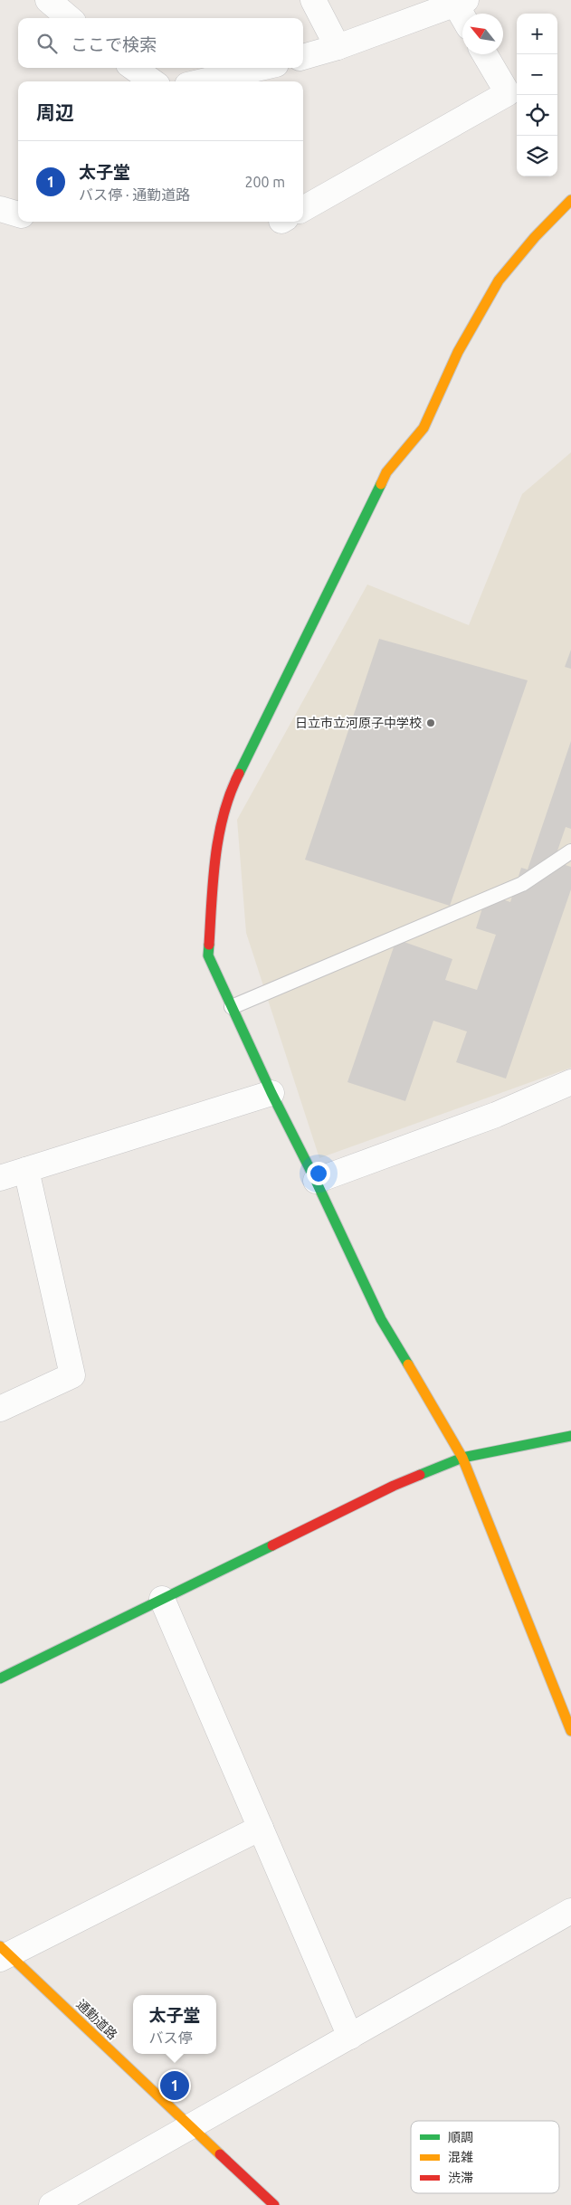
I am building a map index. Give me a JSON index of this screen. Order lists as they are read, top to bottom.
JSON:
{
  "streets": {
    "street": ["通勤道路"]
  },
  "places": ["日立市立河原子中学校"],
  "legend": ["順調", "混雑", "渋滞"],
  "north": "top left",
  "page": {
    "map_buttons": ["+", "−"],
    "search": "ここで検索",
    "heading": "周辺",
    "list": [
      {
        "mark": "1",
        "name": "太子堂",
        "note": "バス停 · 通勤道路",
        "value": "200 m"
      }
    ],
    "popup": ["太子堂", "バス停"],
    "pins": "1"
  }
}
